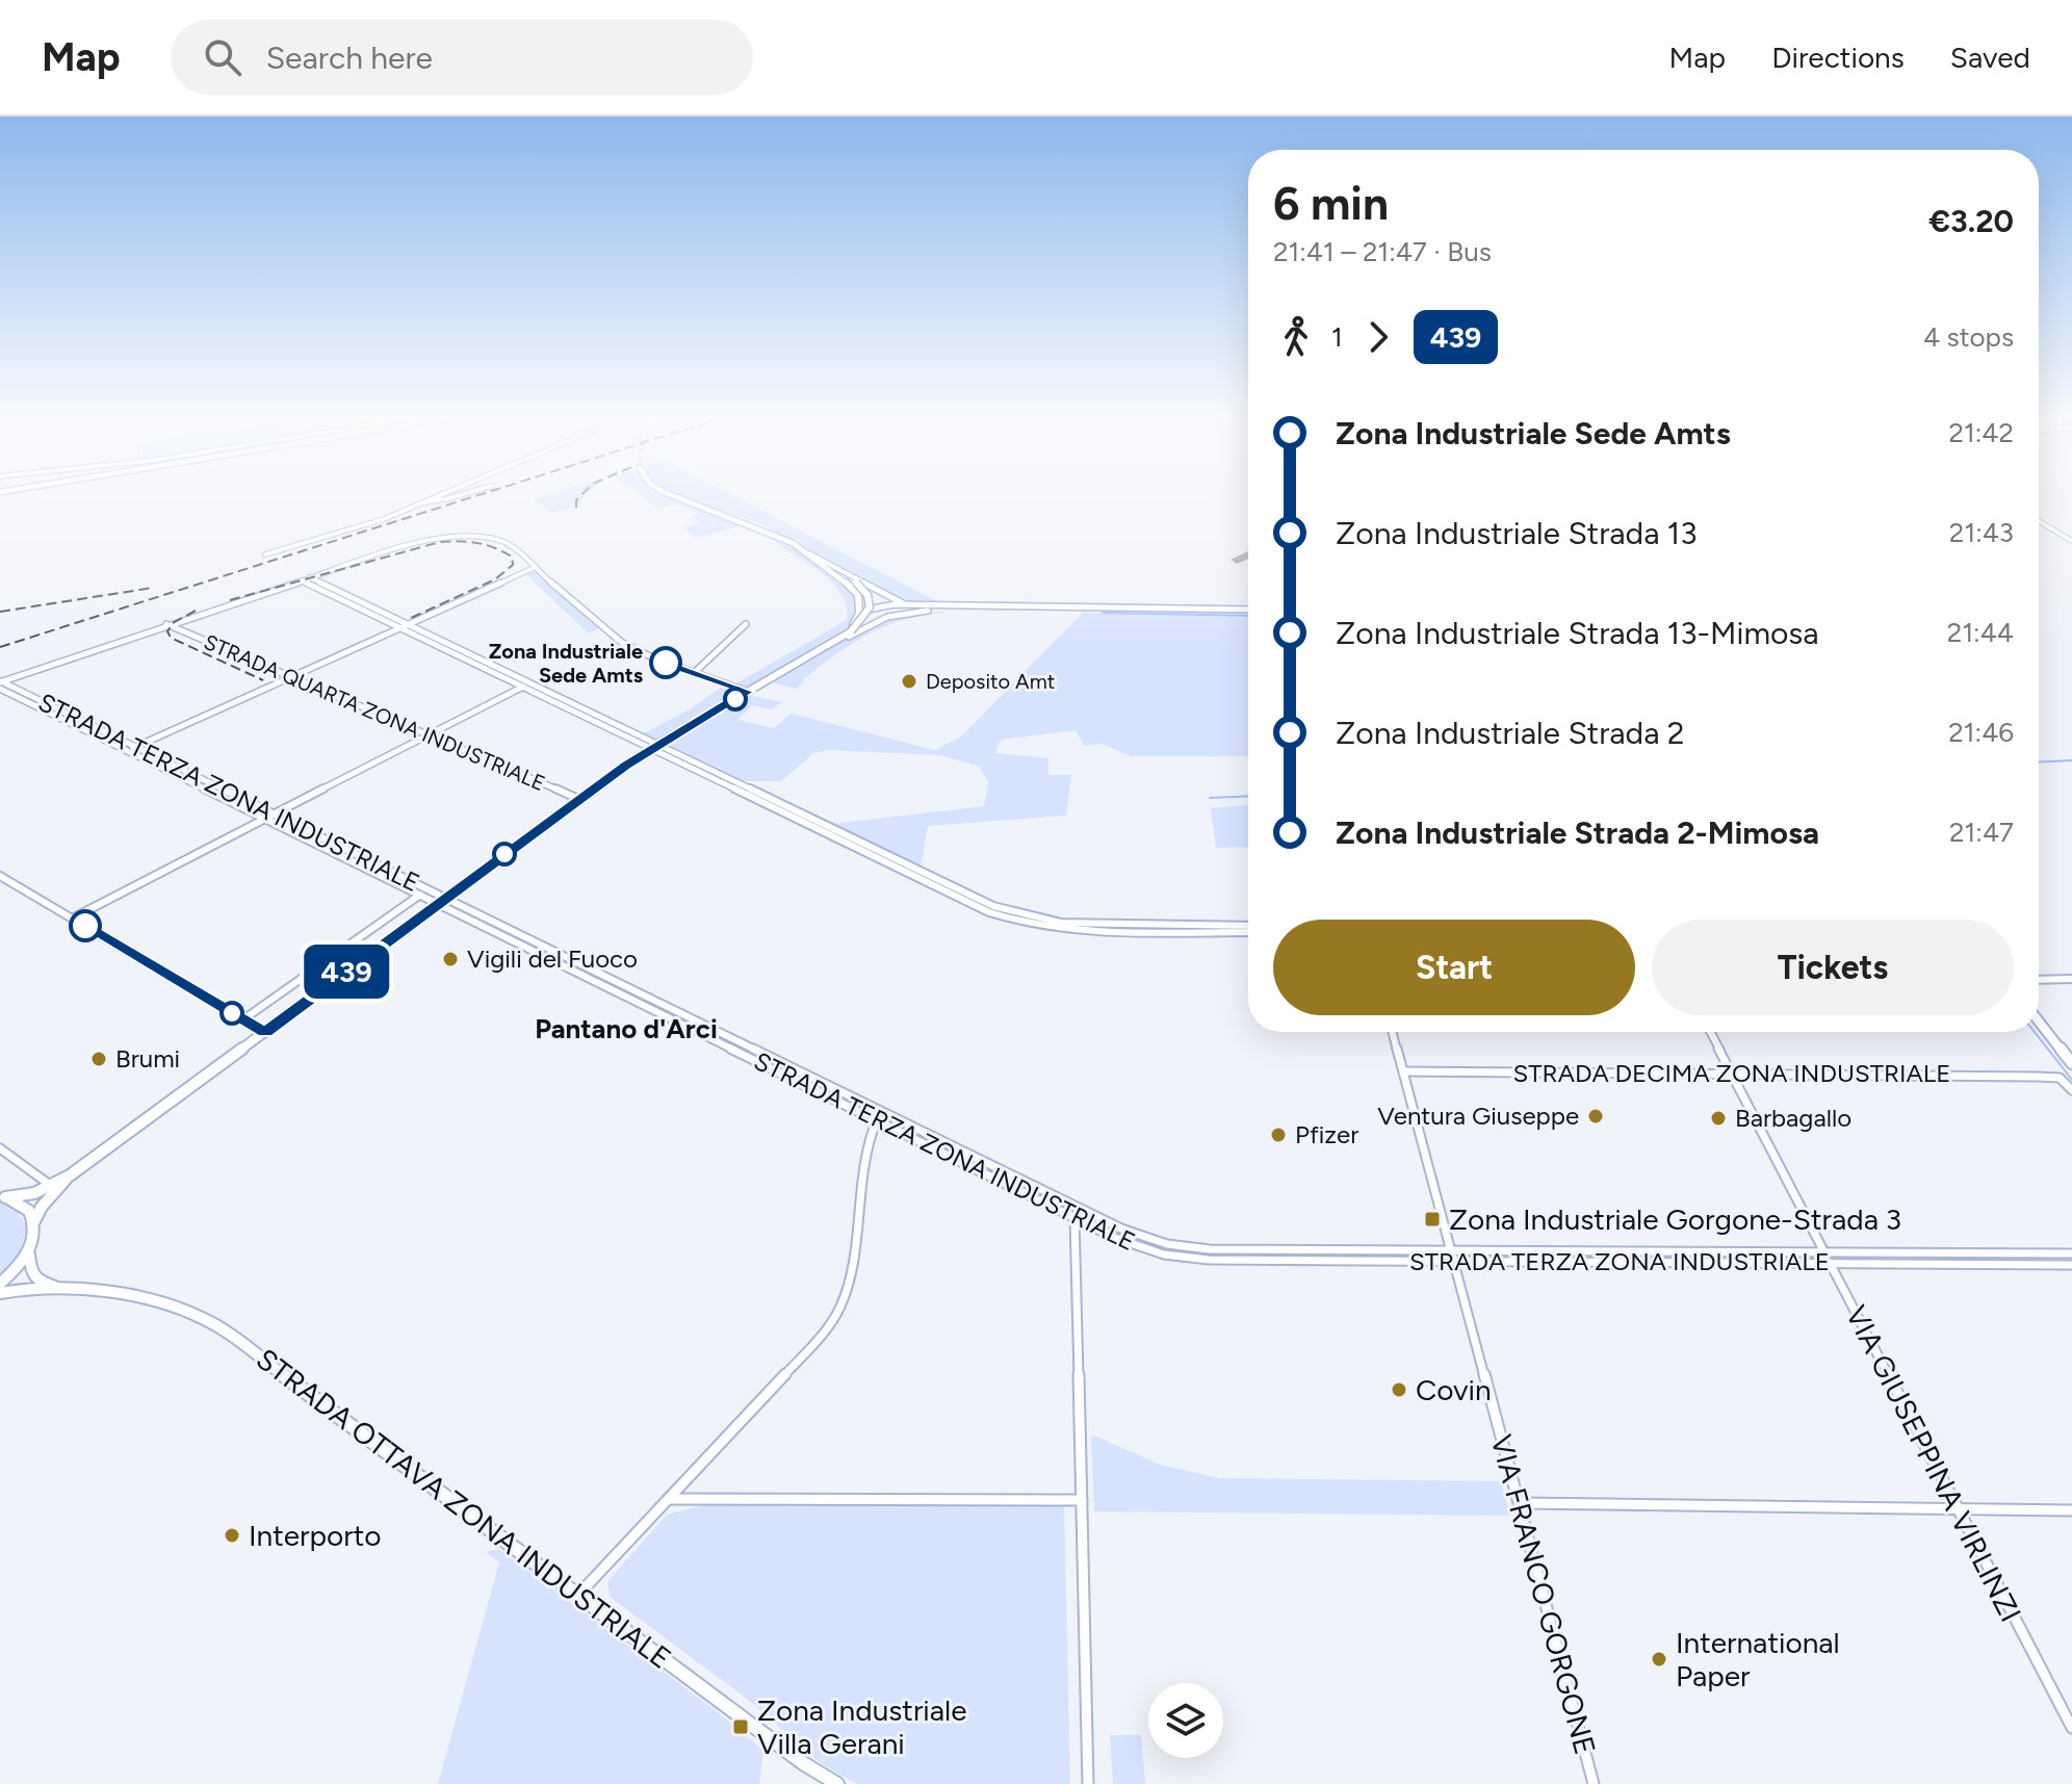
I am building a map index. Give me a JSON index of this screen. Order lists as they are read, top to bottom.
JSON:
{
  "streets": {
    "main road": ["STRADA OTTAVA ZONA INDUSTRIALE"],
    "street": [
      "STRADA QUARTA ZONA INDUSTRIALE",
      "STRADA TERZA ZONA INDUSTRIALE",
      "STRADA DECIMA ZONA INDUSTRIALE",
      "VIA GIUSEPPINA VIRLINZI",
      "VIA FRANCO GORGONE"
    ]
  },
  "crossings": [
    ["STRADA TERZA ZONA INDUSTRIALE", "VIA GIUSEPPINA VIRLINZI"],
    ["STRADA TERZA ZONA INDUSTRIALE", "VIA FRANCO GORGONE"],
    ["STRADA DECIMA ZONA INDUSTRIALE", "VIA GIUSEPPINA VIRLINZI"]
  ],
  "districts": ["Pantano d'Arci"],
  "places": {
    "other": [
      "Zona Industriale Sede Amts",
      "Deposito Amt",
      "Vigili del Fuoco",
      "Brumi",
      "Ventura Giuseppe",
      "Barbagallo",
      "Pfizer",
      "Covin",
      "Interporto",
      "International Paper"
    ],
    "transit": ["Zona Industriale Gorgone-Strada 3", "Zona Industriale Villa Gerani"]
  },
  "lines": ["bus line 439"],
  "page": {
    "header": "Map",
    "search": "Search here",
    "nav": ["Map", "Directions", "Saved"],
    "on_map": "439",
    "heading": ["6 min", "21:41 – 21:47 · Bus", "€3.20"],
    "legs": ["1", "439", "4 stops"],
    "list": [
      {
        "name": "Zona Industriale Sede Amts",
        "value": "21:42"
      },
      {
        "name": "Zona Industriale Strada 13",
        "value": "21:43"
      },
      {
        "name": "Zona Industriale Strada 13-Mimosa",
        "value": "21:44"
      },
      {
        "name": "Zona Industriale Strada 2",
        "value": "21:46"
      },
      {
        "name": "Zona Industriale Strada 2-Mimosa",
        "value": "21:47"
      }
    ],
    "buttons": ["Start", "Tickets"]
  }
}
